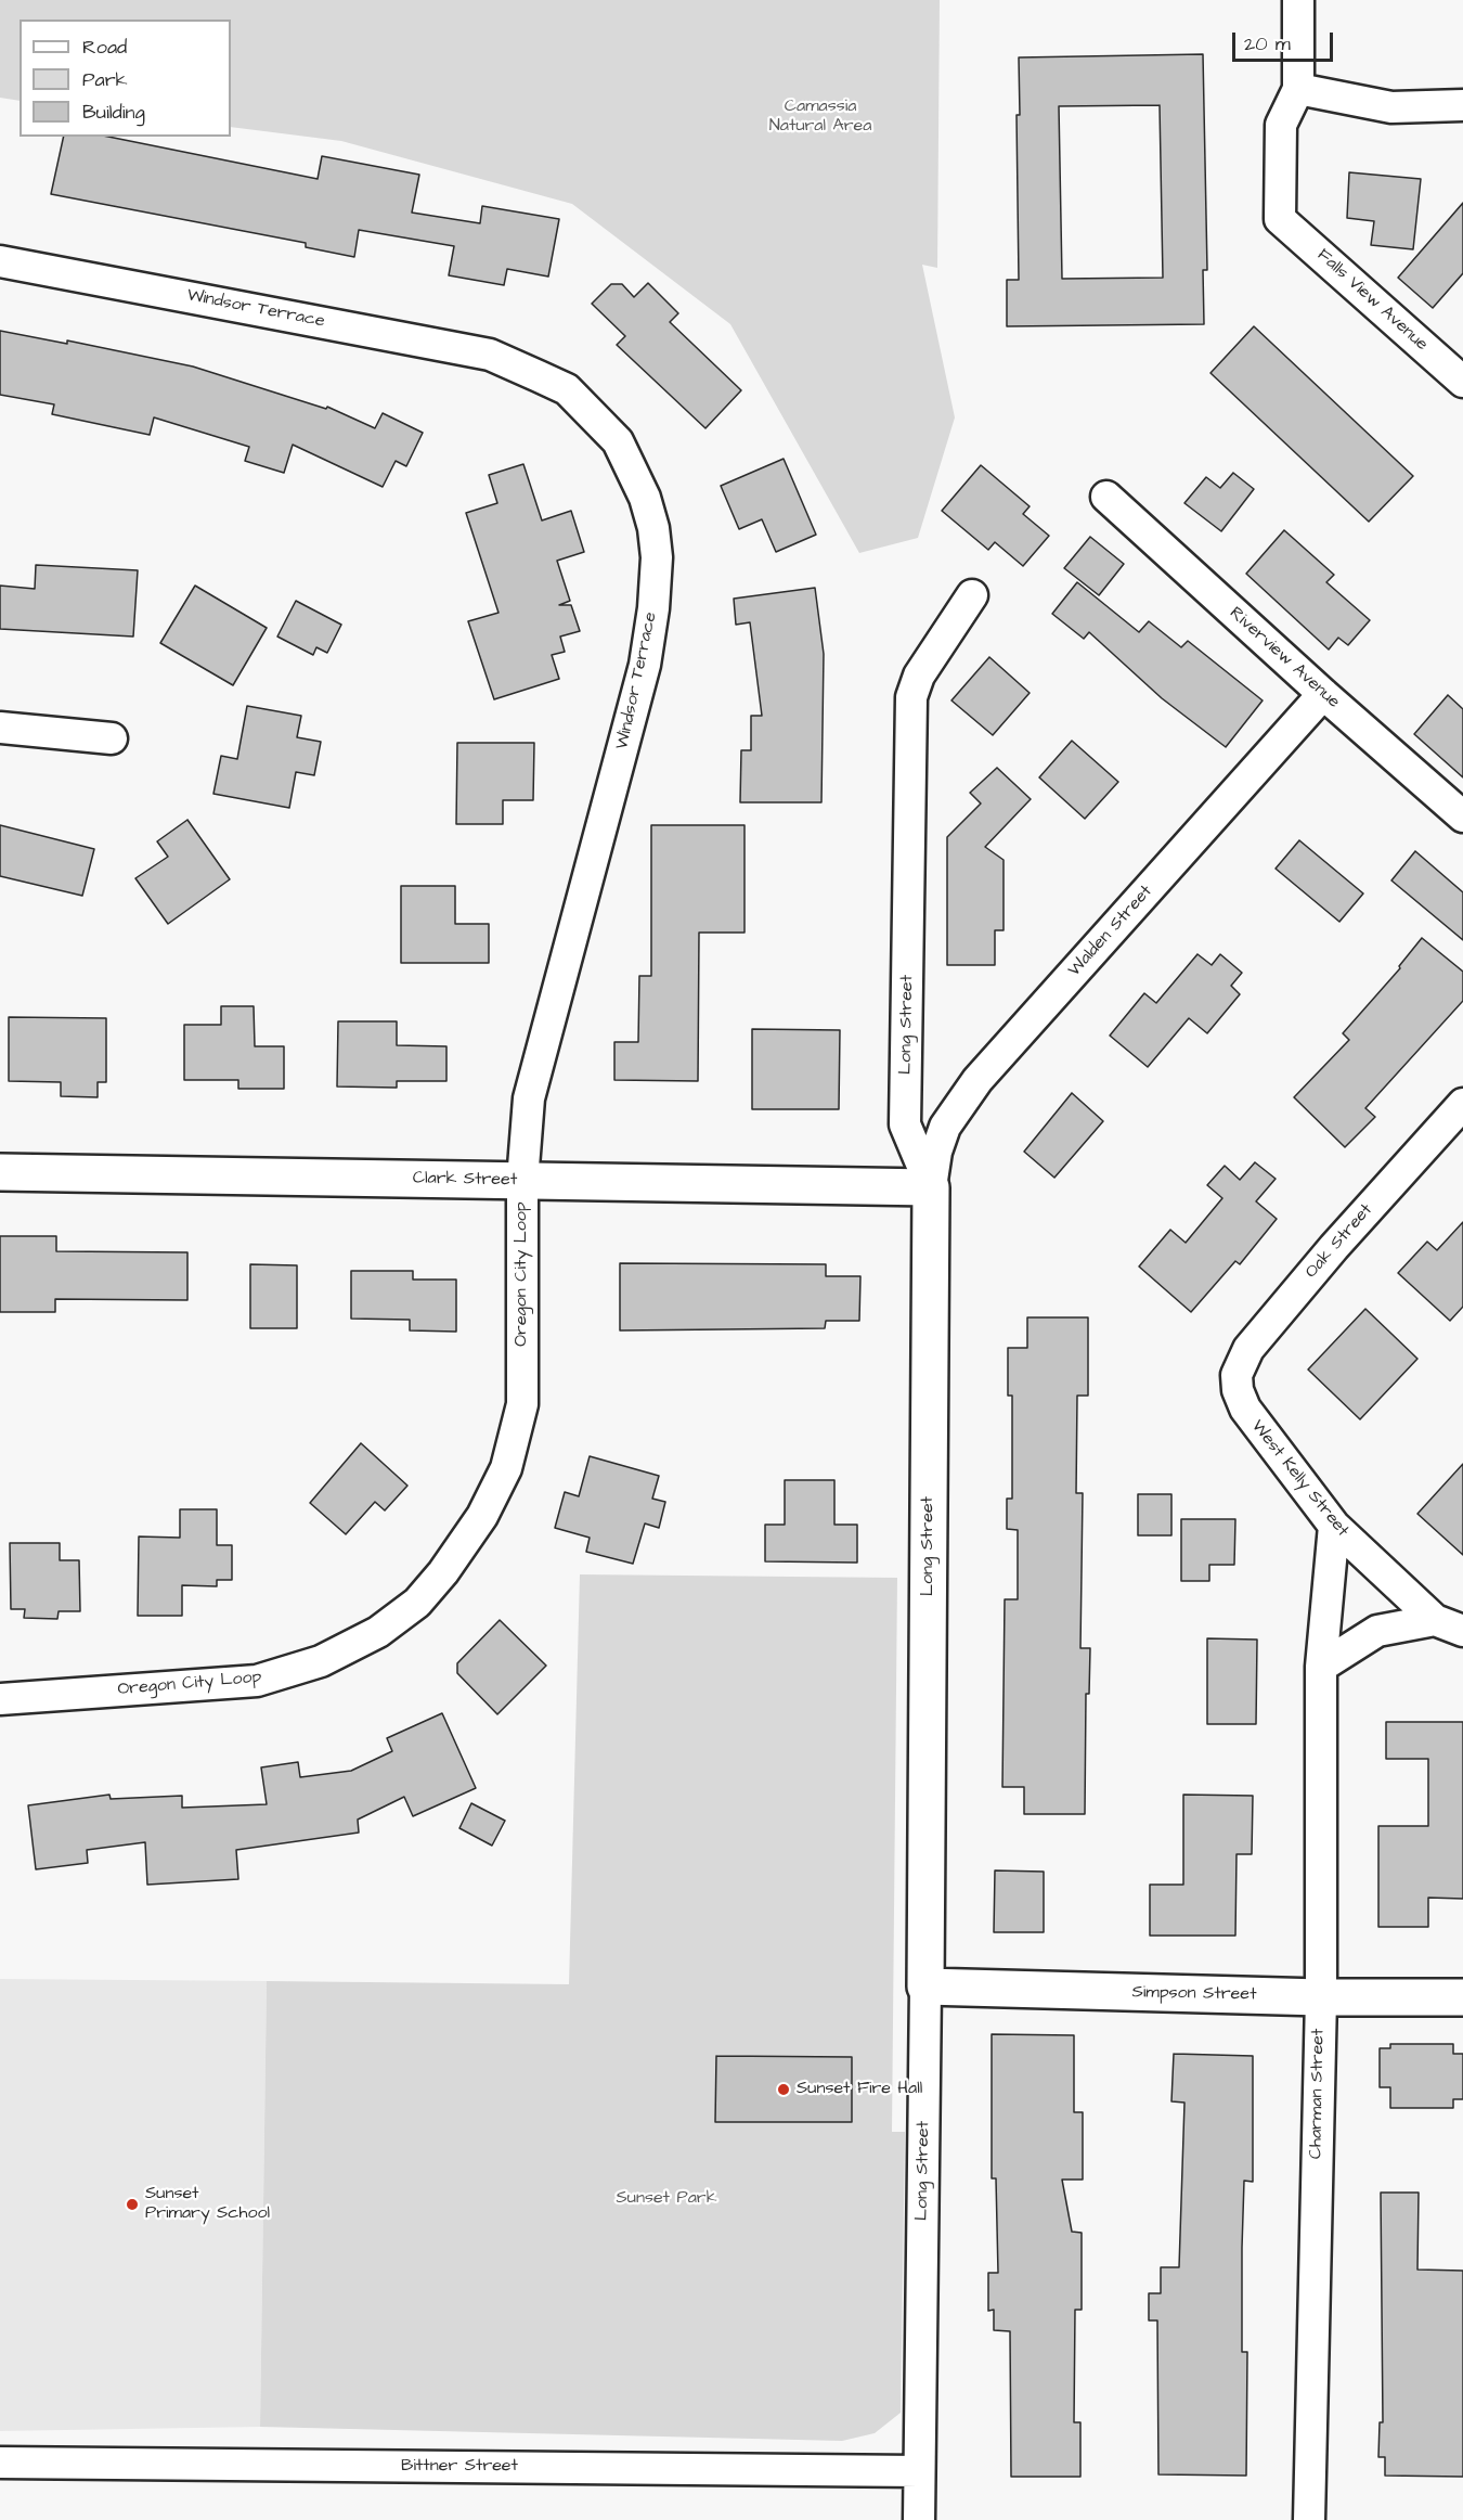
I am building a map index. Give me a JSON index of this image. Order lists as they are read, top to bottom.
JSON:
{
  "streets": {
    "street": [
      "Falls View Avenue",
      "Windsor Terrace",
      "Riverview Avenue",
      "Walden Street",
      "Long Street",
      "Clark Street",
      "Oak Street",
      "Oregon City Loop",
      "West Kelly Street",
      "Simpson Street",
      "Charman Street",
      "Bittner Street"
    ]
  },
  "crossings": [
    ["Windsor Terrace", "Clark Street"],
    ["Windsor Terrace", "Oregon City Loop"],
    ["Riverview Avenue", "Walden Street"],
    ["Walden Street", "Long Street"],
    ["Walden Street", "Clark Street"],
    ["Long Street", "Clark Street"],
    ["Long Street", "Simpson Street"],
    ["Long Street", "Bittner Street"],
    ["Clark Street", "Oregon City Loop"],
    ["Oak Street", "West Kelly Street"],
    ["West Kelly Street", "Charman Street"],
    ["Simpson Street", "Charman Street"]
  ],
  "parks": ["Camassia Natural Area", "Sunset Park"],
  "places": ["Sunset Fire Hall", "Sunset Primary School"],
  "legend": ["Road", "Park", "Building"],
  "scale_bar": "20 m"
}
